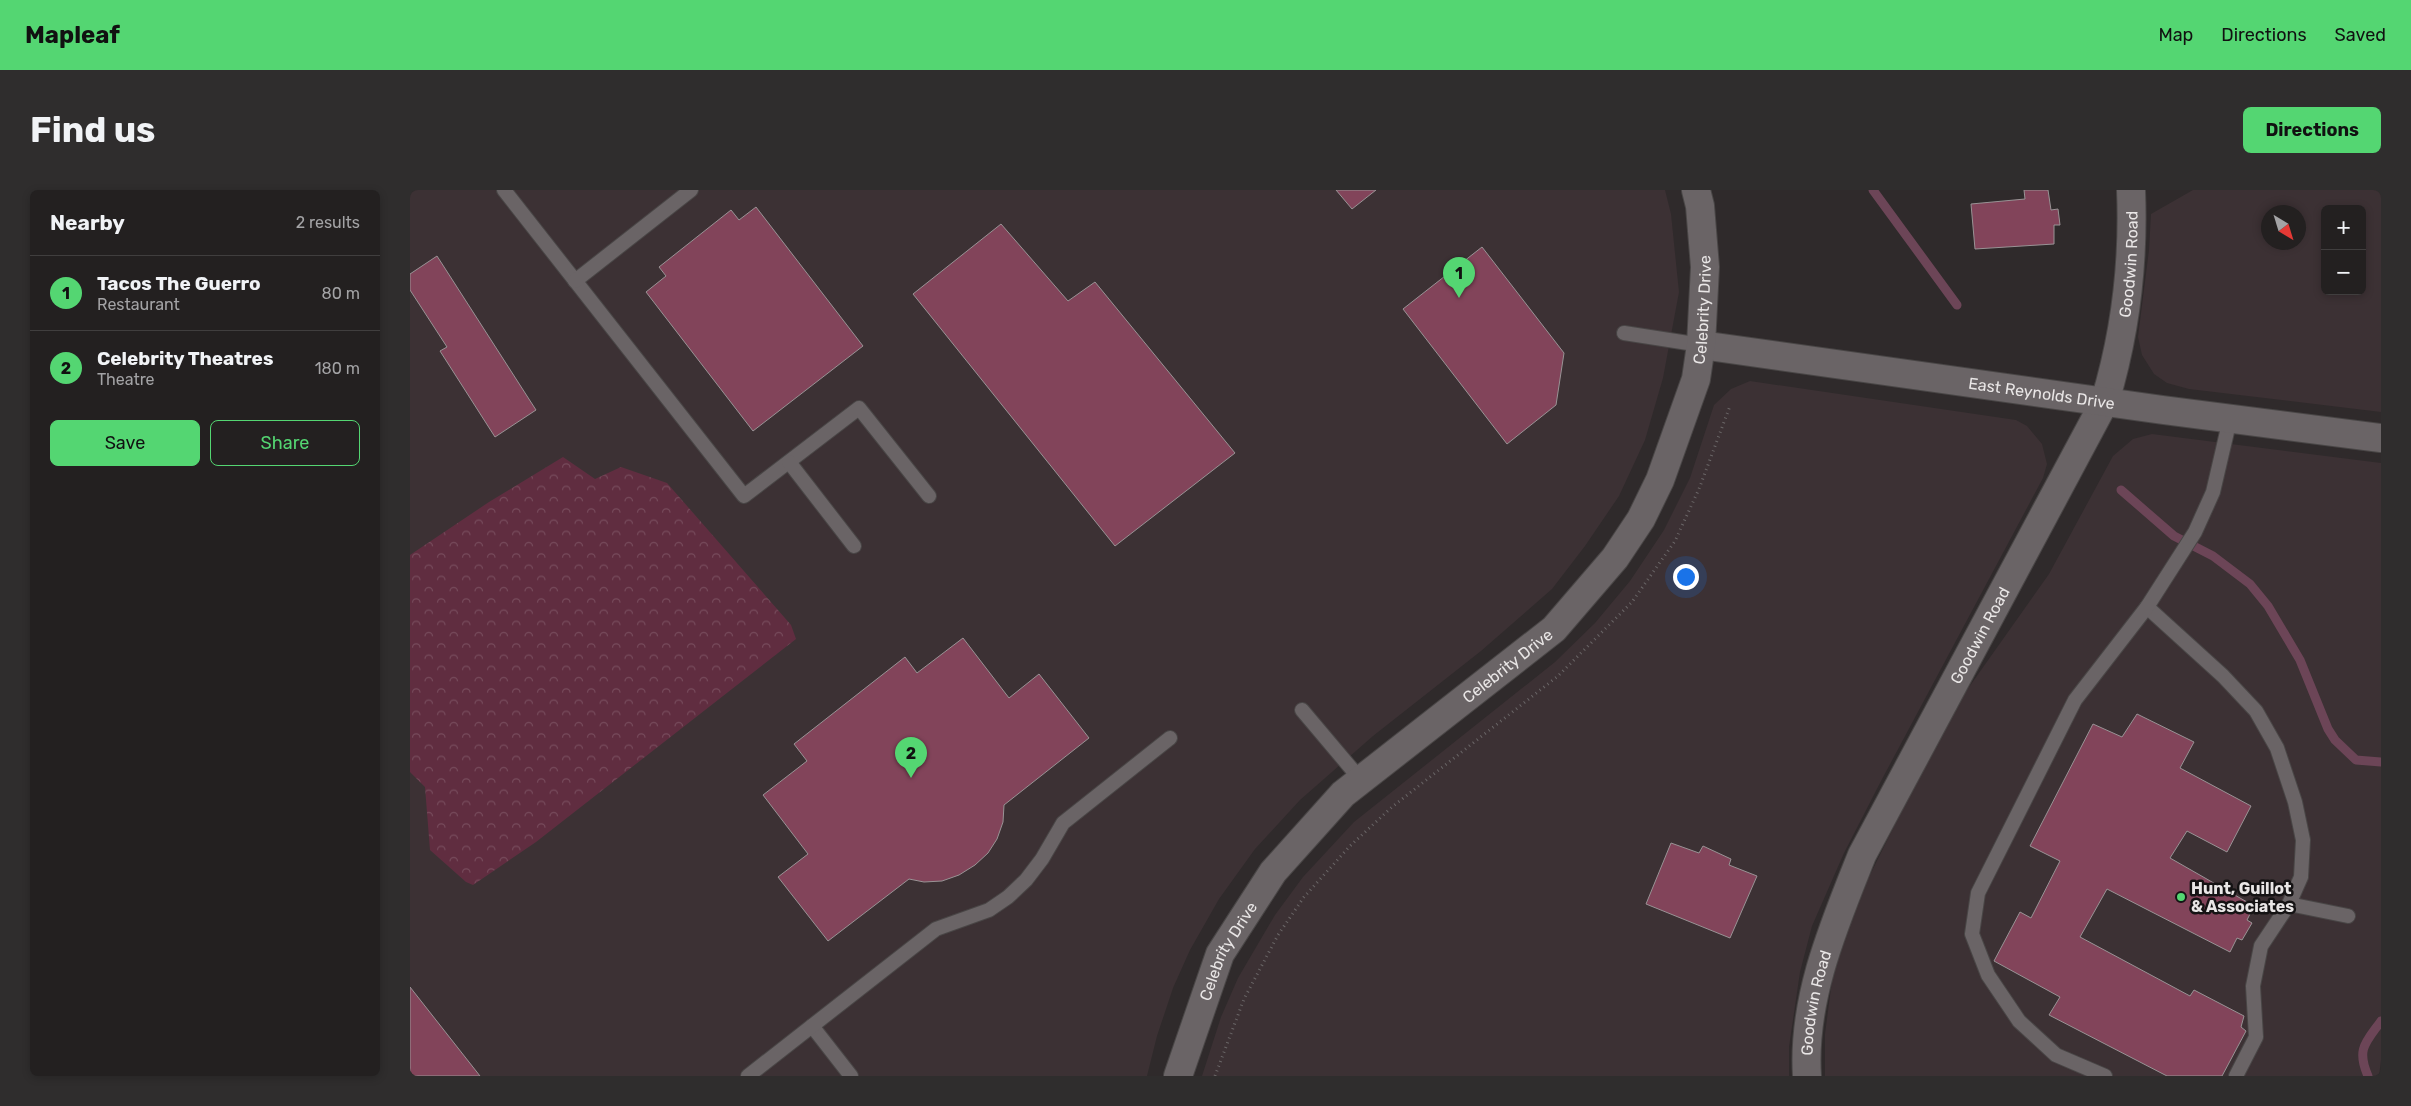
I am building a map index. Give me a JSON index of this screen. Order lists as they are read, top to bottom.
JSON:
{
  "streets": {
    "street": ["Goodwin Road", "Celebrity Drive", "East Reynolds Drive"]
  },
  "crossings": [
    ["Goodwin Road", "East Reynolds Drive"],
    ["Celebrity Drive", "East Reynolds Drive"]
  ],
  "places": ["Hunt, Guillot & Associates"],
  "north": "bottom right",
  "page": {
    "header": "Mapleaf",
    "nav": ["Map", "Directions", "Saved"],
    "buttons": [
      "Directions",
      ["Save", "Share"]
    ],
    "title": "Find us",
    "heading": ["Nearby", "2 results"],
    "map_buttons": ["+", "−"],
    "list": [
      {
        "mark": "1",
        "name": "Tacos The Guerro",
        "note": "Restaurant",
        "value": "80 m"
      },
      {
        "mark": "2",
        "name": "Celebrity Theatres",
        "note": "Theatre",
        "value": "180 m"
      }
    ],
    "pins": ["1", "2"]
  }
}
